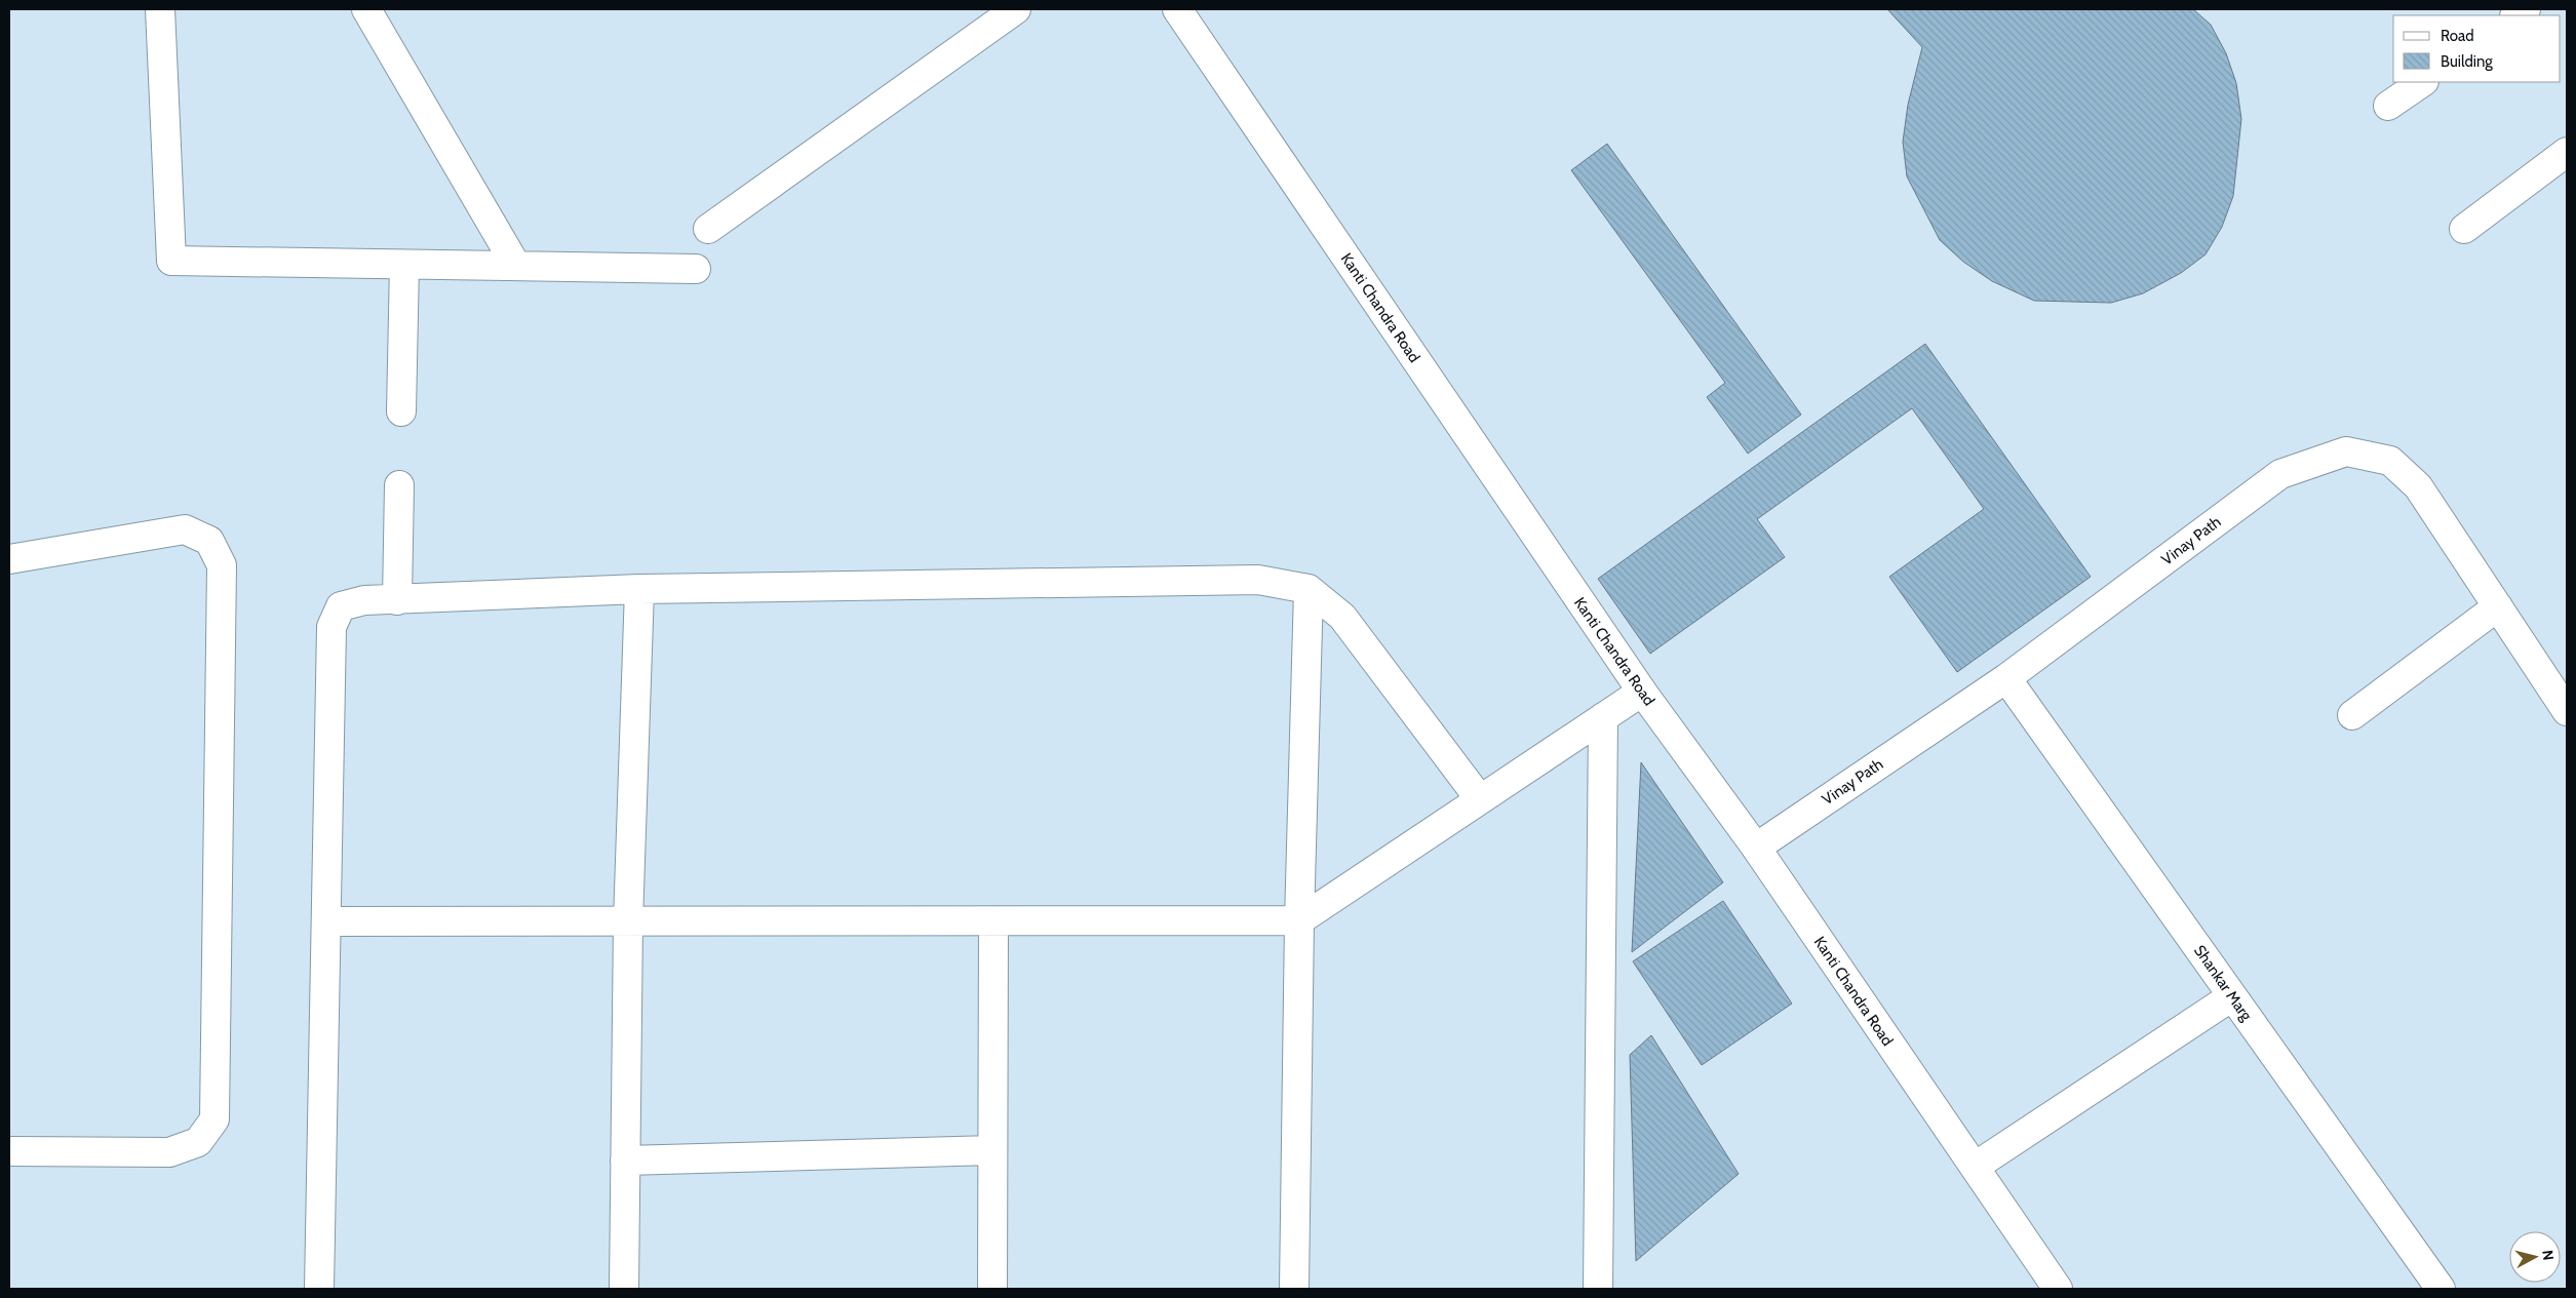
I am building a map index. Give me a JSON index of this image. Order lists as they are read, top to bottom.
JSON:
{
  "streets": {
    "street": ["Kanti Chandra Road", "Vinay Path", "Shankar Marg"]
  },
  "crossings": [
    ["Kanti Chandra Road", "Vinay Path"],
    ["Vinay Path", "Shankar Marg"]
  ],
  "legend": ["Road", "Building"],
  "north": "right"
}
